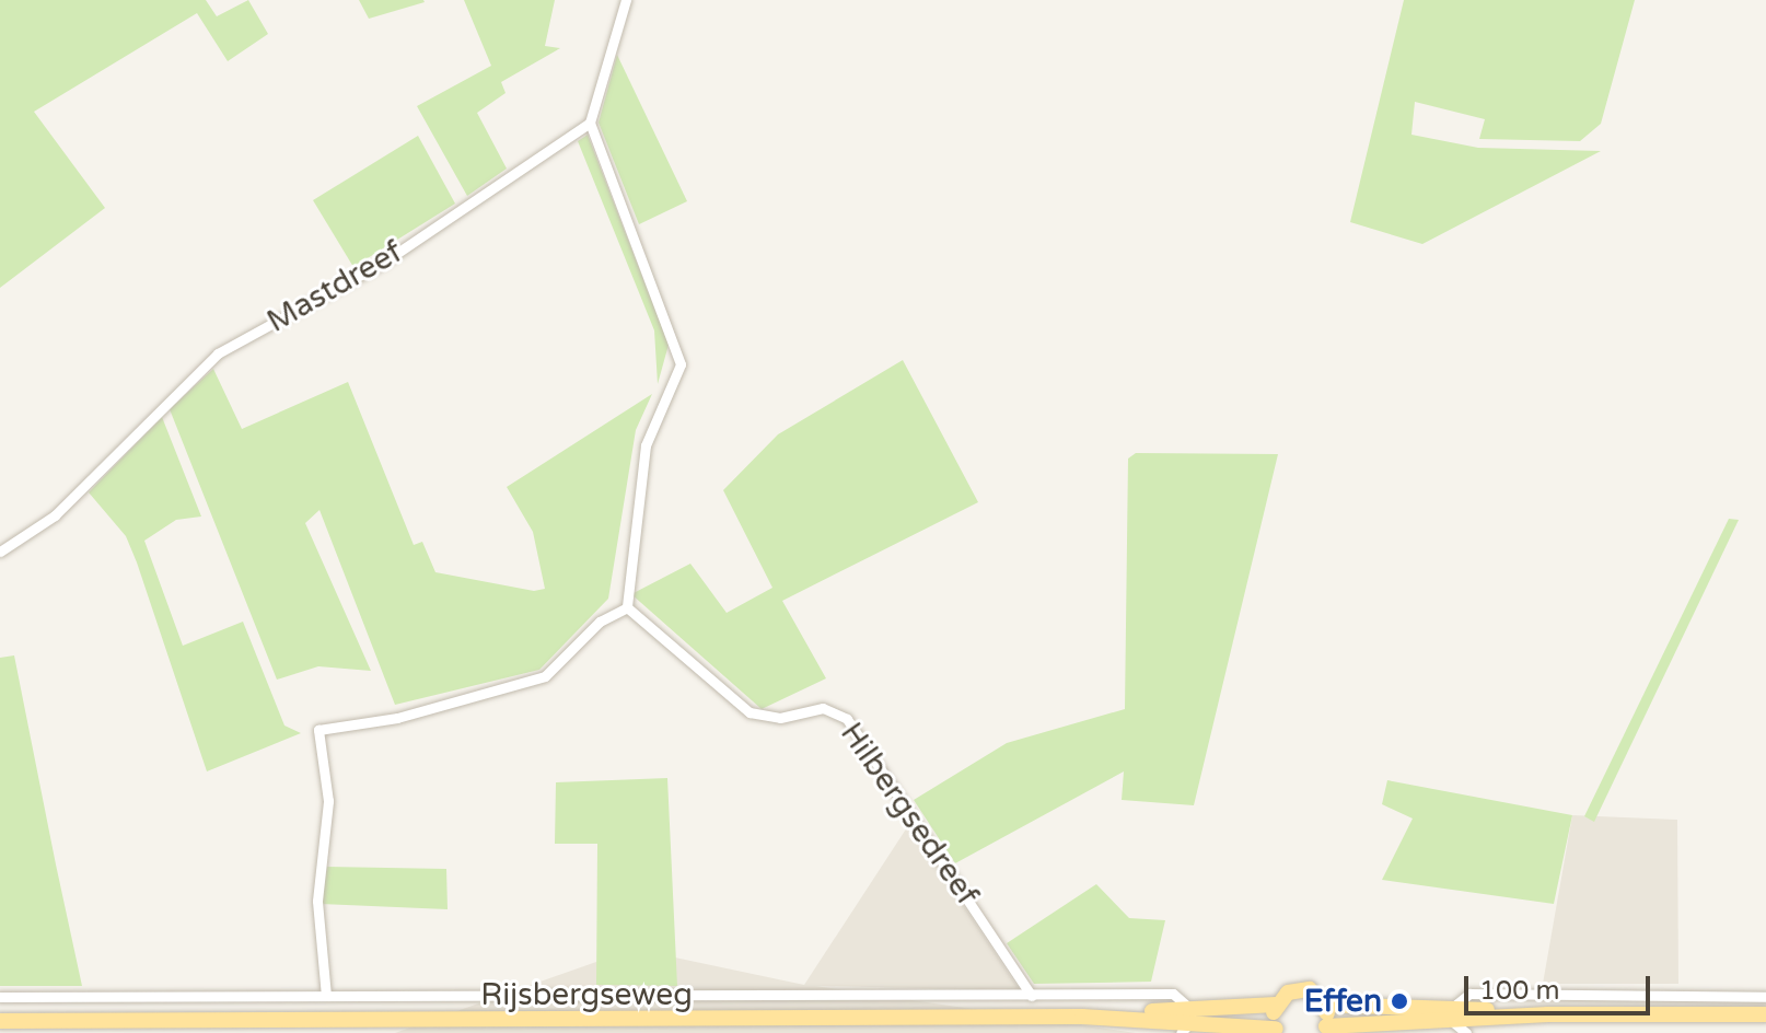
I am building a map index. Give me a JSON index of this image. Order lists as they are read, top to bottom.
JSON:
{
  "streets": {
    "main road": ["Rijsbergseweg"],
    "street": ["Mastdreef", "Hilbergsedreef"]
  },
  "crossings": [
    ["Hilbergsedreef", "Rijsbergseweg"]
  ],
  "places": ["Effen"],
  "scale_bar": "100 m"
}
